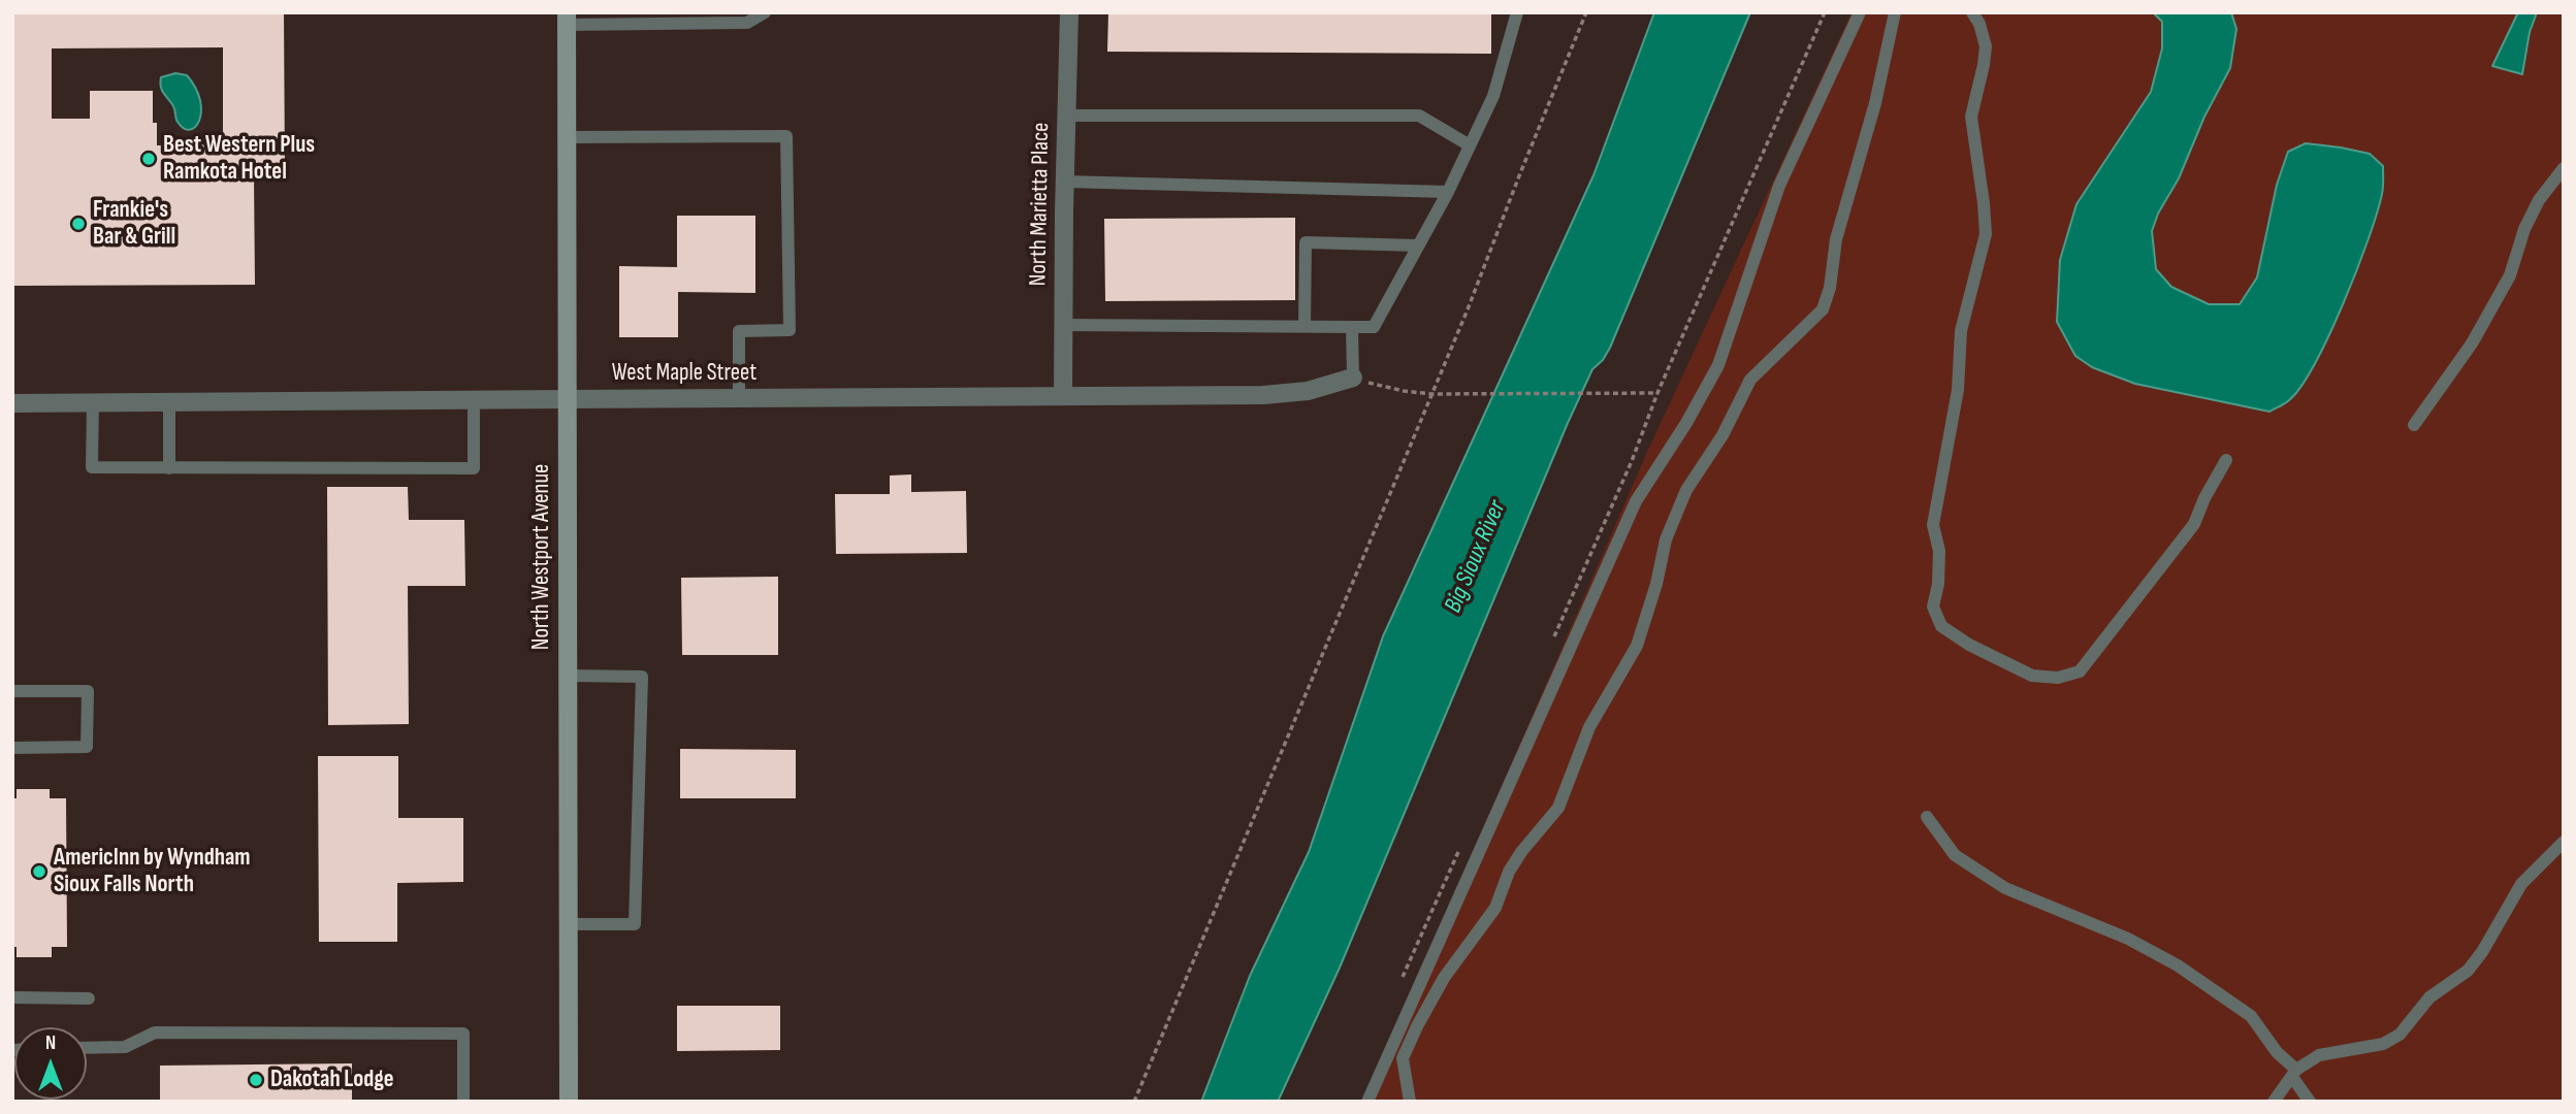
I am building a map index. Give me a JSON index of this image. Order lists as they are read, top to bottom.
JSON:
{
  "streets": {
    "main road": ["North Westport Avenue"],
    "street": ["North Marietta Place", "West Maple Street"]
  },
  "crossings": [
    ["North Marietta Place", "West Maple Street"],
    ["West Maple Street", "North Westport Avenue"]
  ],
  "water": ["Big Sioux River"],
  "places": [
    "Best Western Plus Ramkota Hotel",
    "Frankie's Bar & Grill",
    "AmericInn by Wyndham Sioux Falls North",
    "Dakotah Lodge"
  ],
  "north": "top"
}
